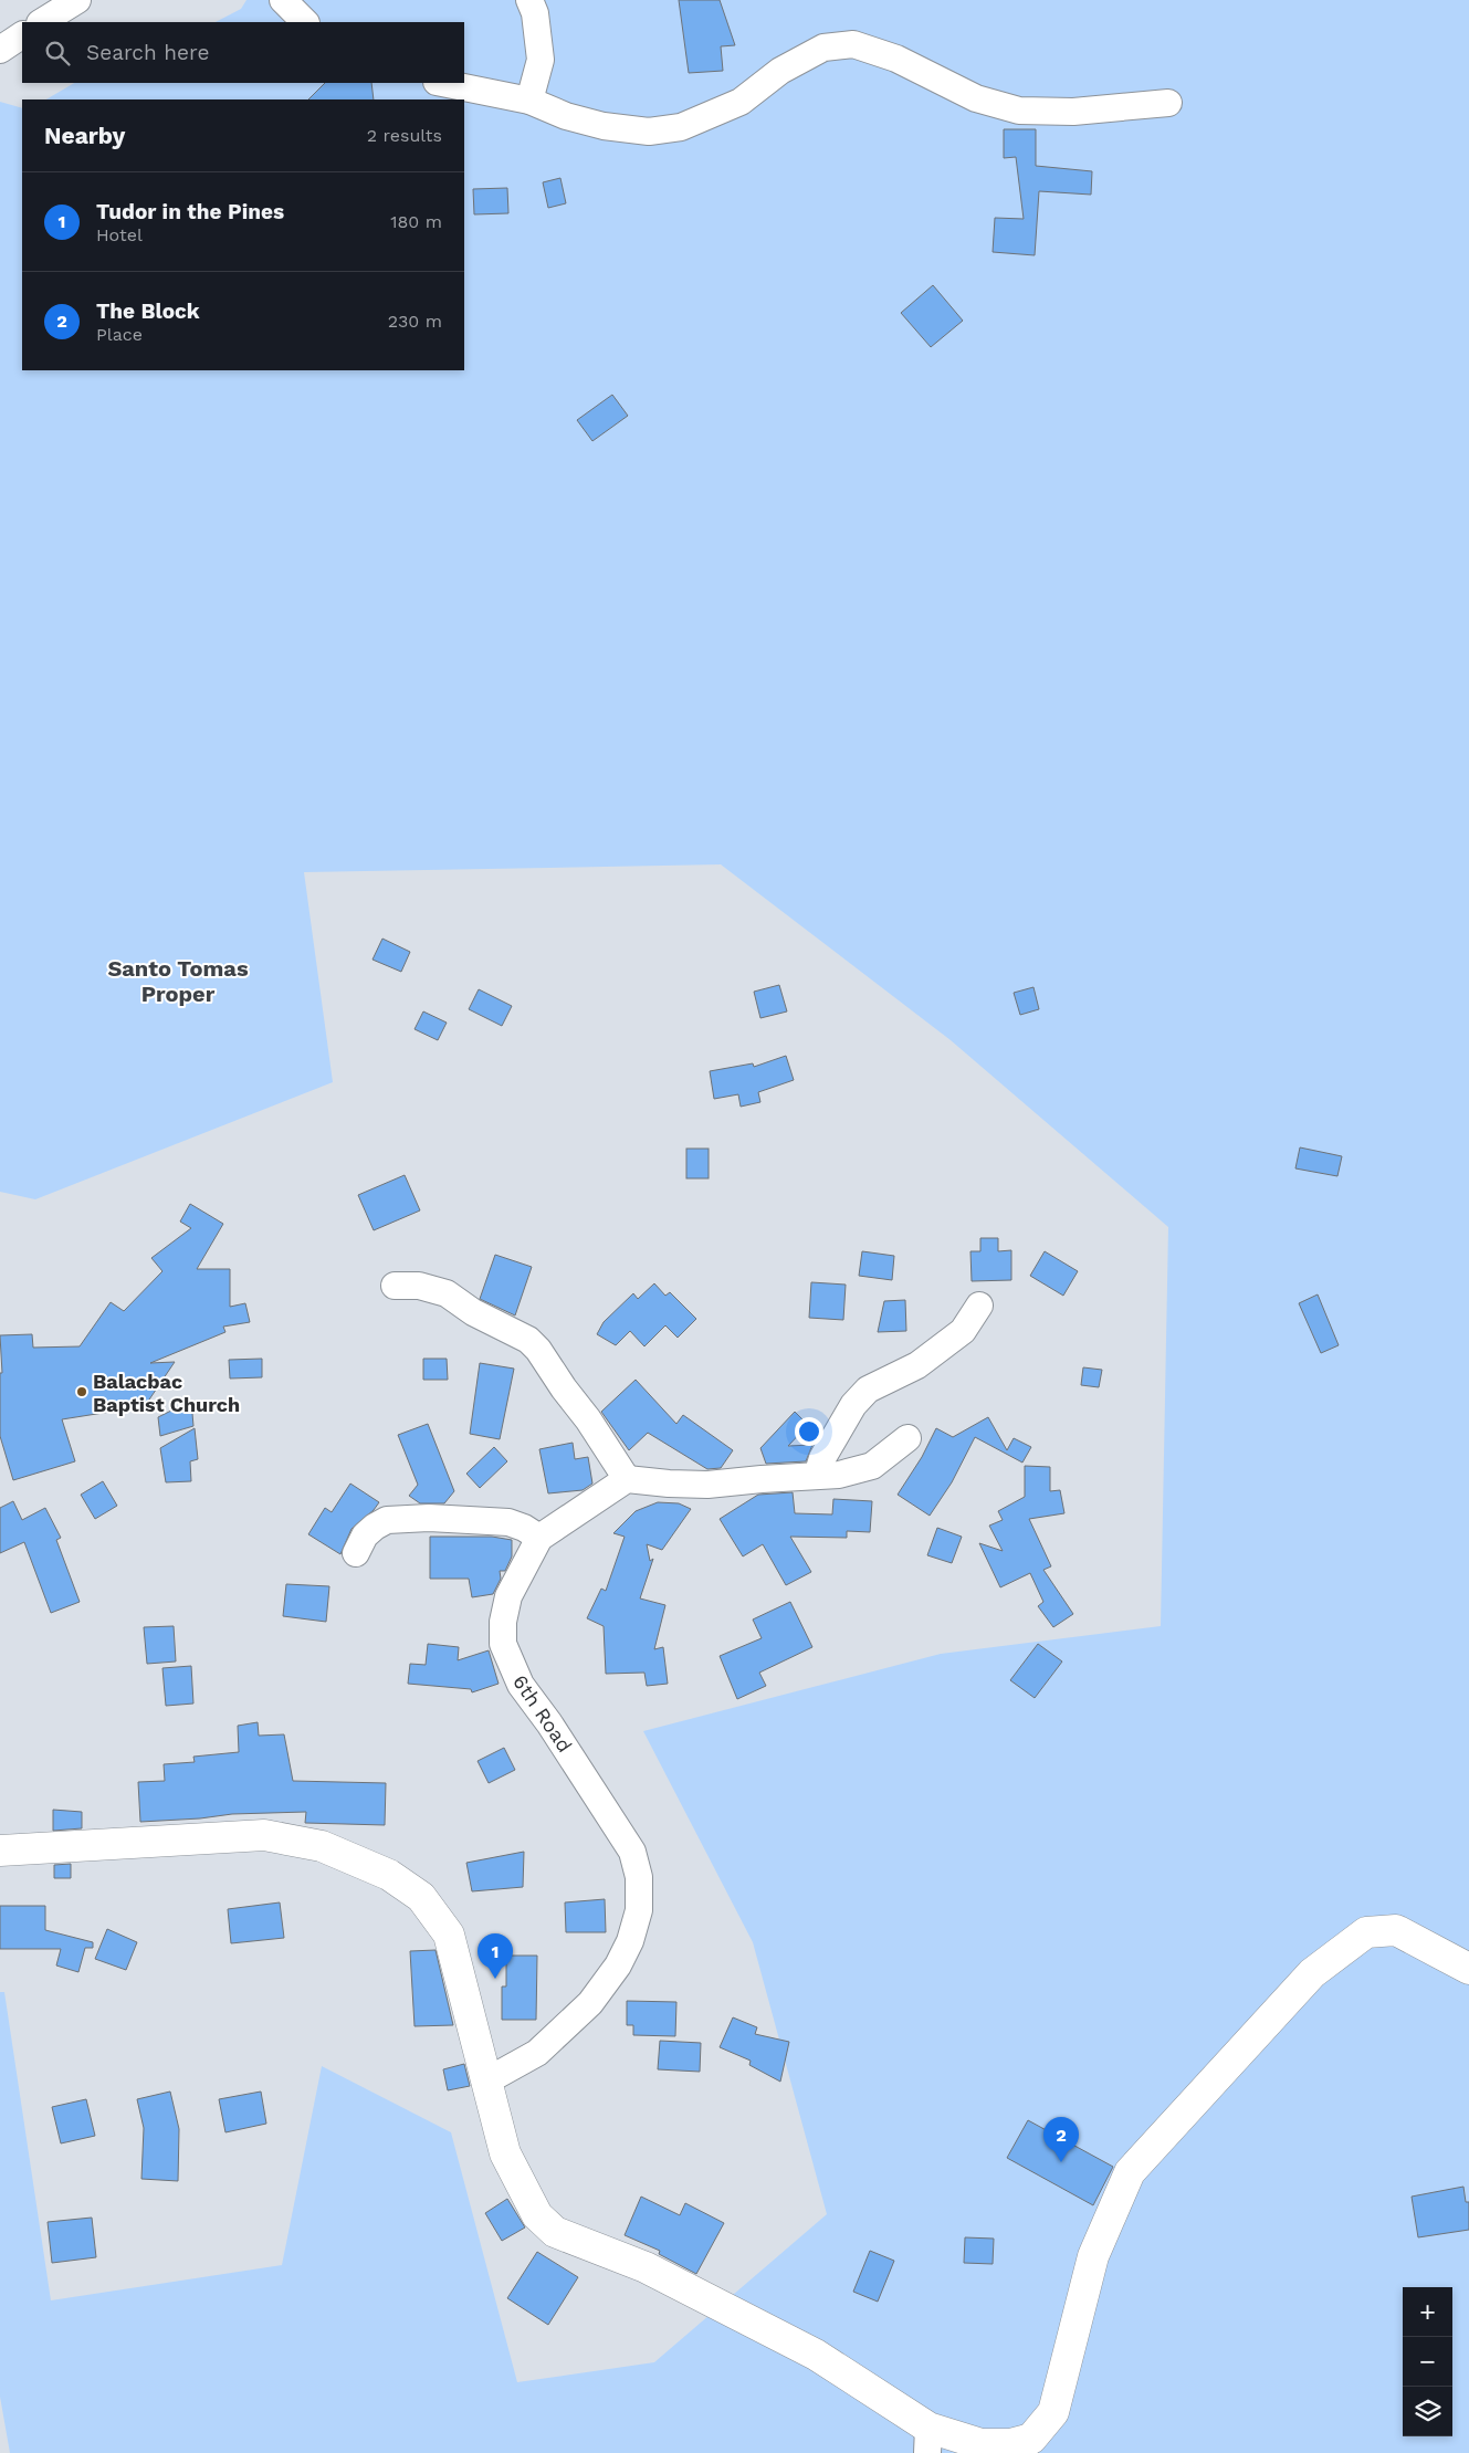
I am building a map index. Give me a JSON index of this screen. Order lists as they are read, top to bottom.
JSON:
{
  "streets": {
    "street": ["6th Road"]
  },
  "districts": ["Santo Tomas Proper"],
  "places": ["Balacbac Baptist Church"],
  "page": {
    "search": "Search here",
    "heading": ["Nearby", "2 results"],
    "list": [
      {
        "mark": "1",
        "name": "Tudor in the Pines",
        "note": "Hotel",
        "value": "180 m"
      },
      {
        "mark": "2",
        "name": "The Block",
        "note": "Place",
        "value": "230 m"
      }
    ],
    "pins": ["1", "2"],
    "map_buttons": ["+", "−"]
  }
}
